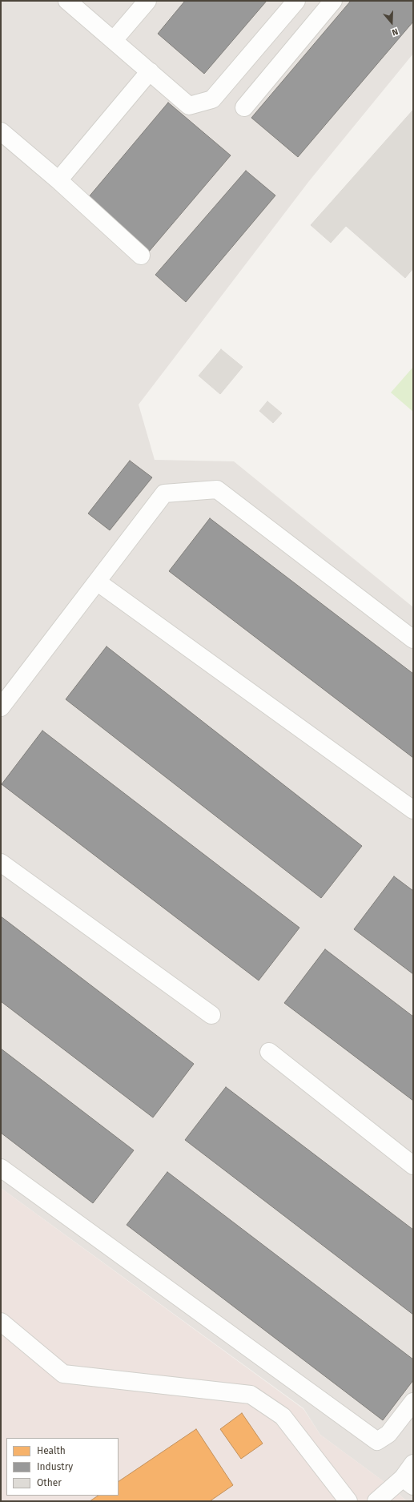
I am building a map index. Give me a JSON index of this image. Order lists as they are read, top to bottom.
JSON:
{
  "legend": ["Health", "Industry", "Other"],
  "north": "bottom"
}
